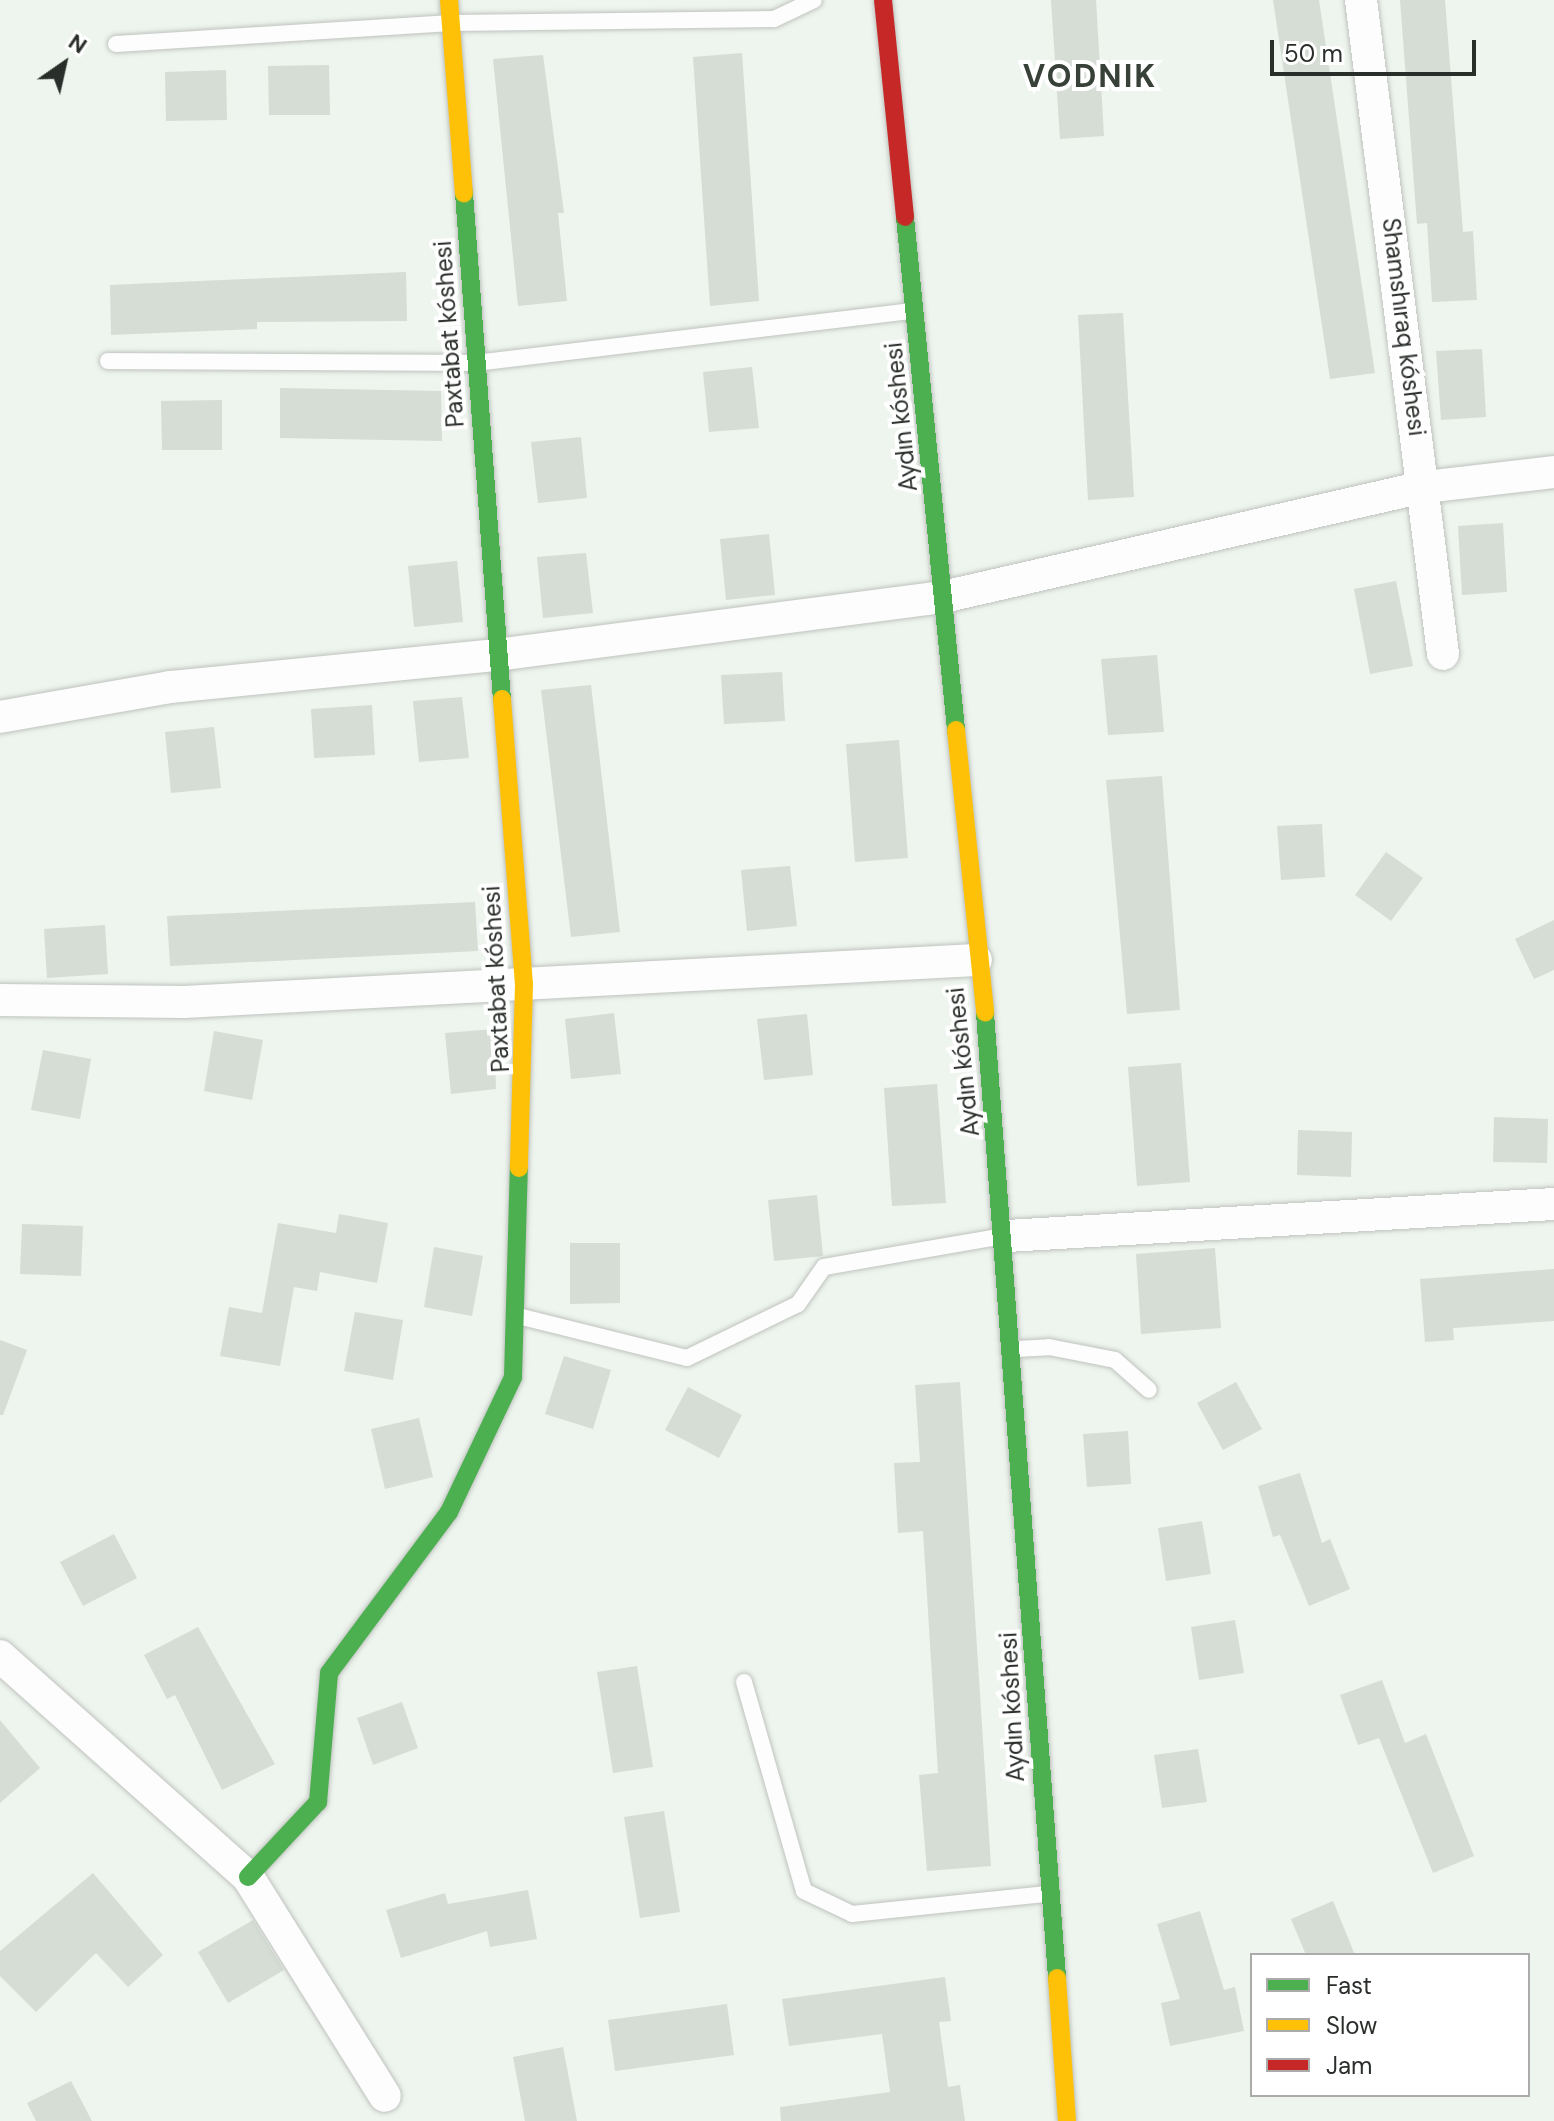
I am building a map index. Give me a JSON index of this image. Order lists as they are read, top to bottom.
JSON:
{
  "streets": {
    "street": ["Shamshıraq kóshesi", "Paxtabat kóshesi", "Aydın kóshesi"]
  },
  "districts": ["VODNIK"],
  "legend": ["Fast", "Slow", "Jam"],
  "scale_bar": "50 m",
  "north": "top right"
}
